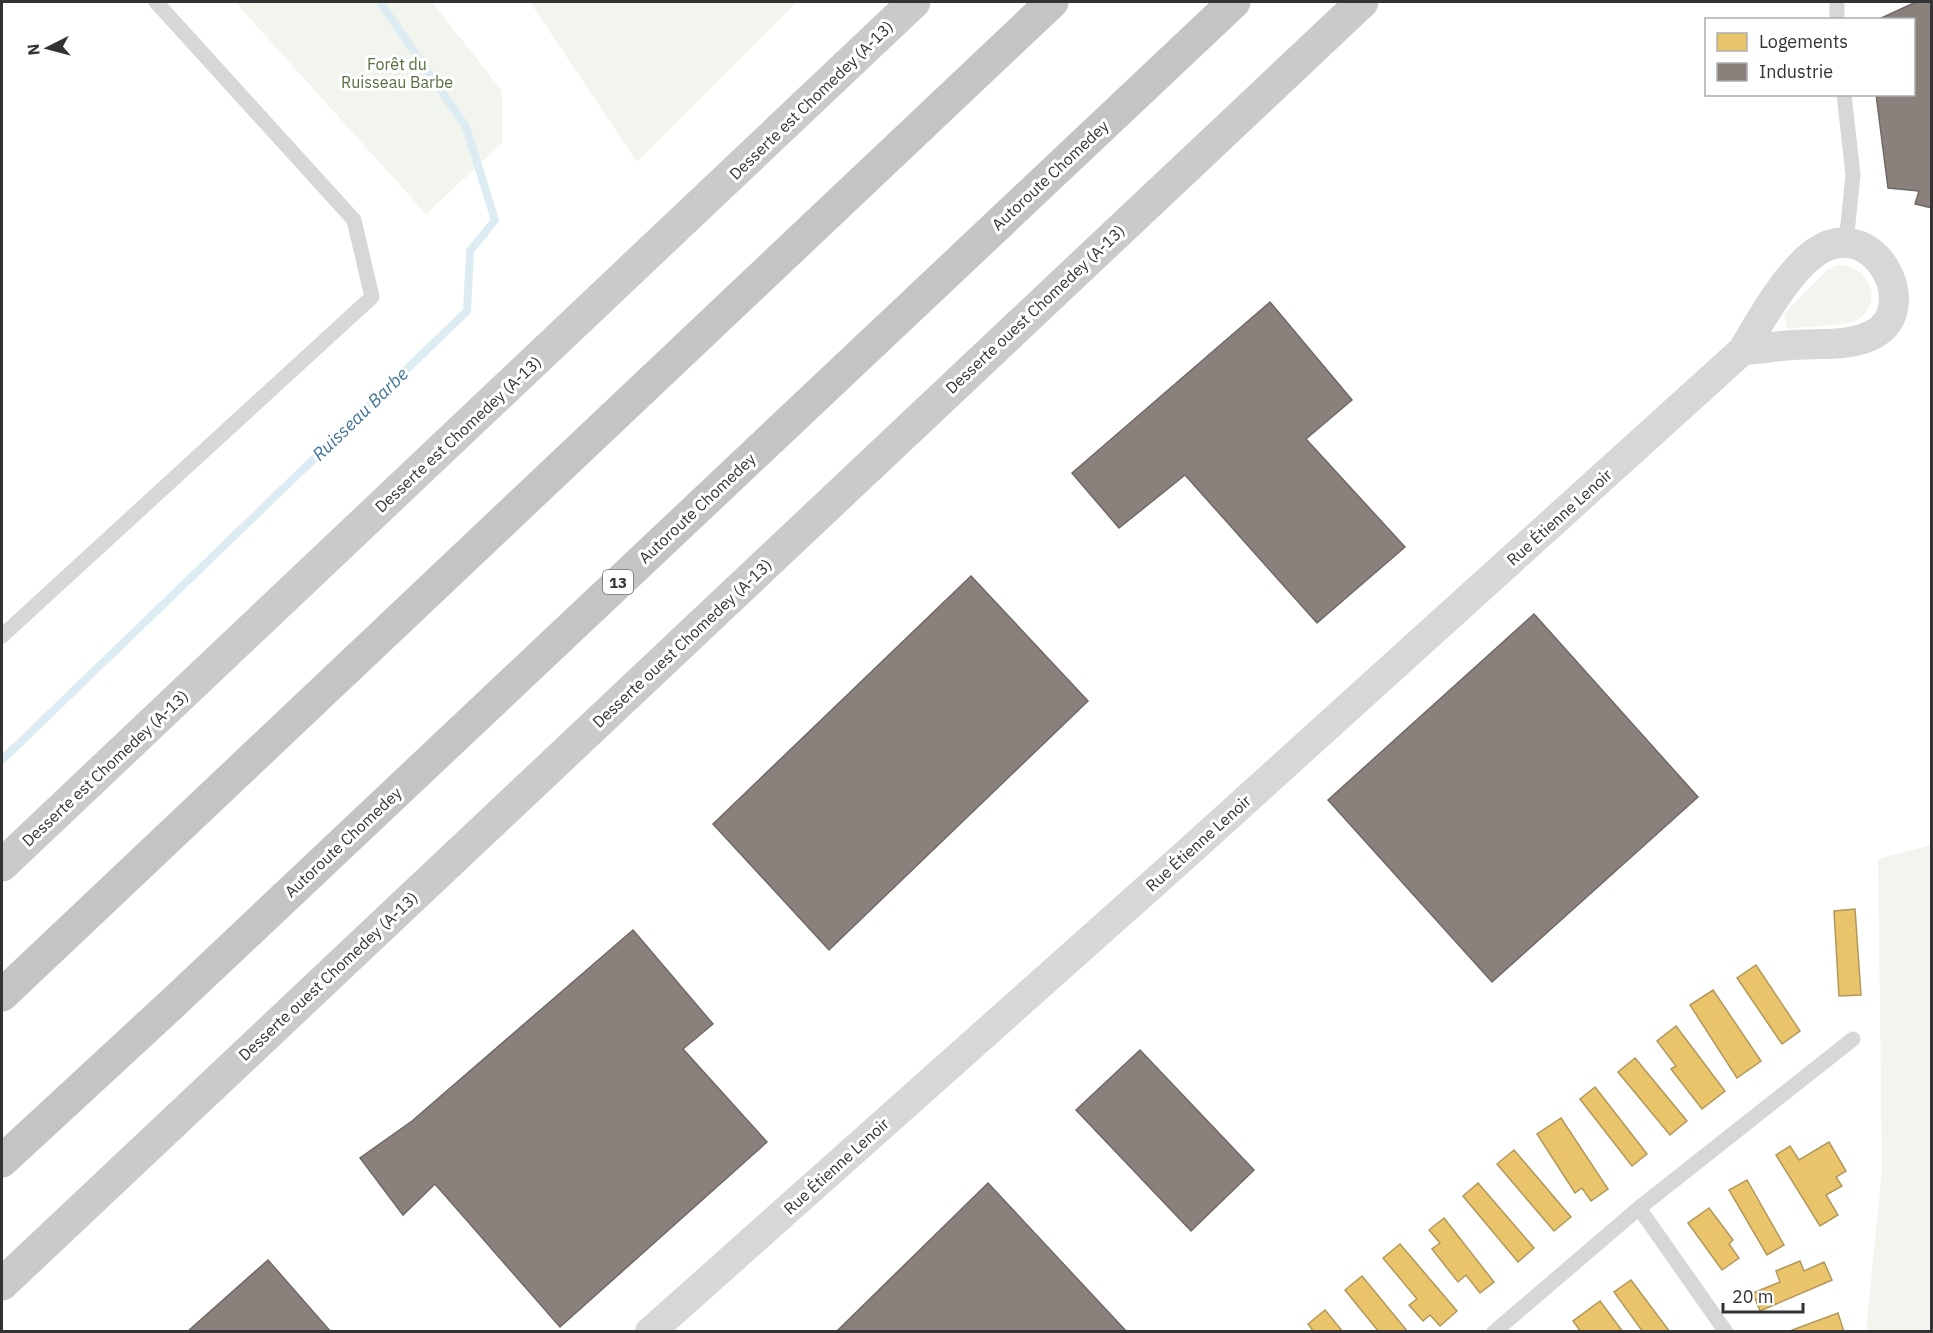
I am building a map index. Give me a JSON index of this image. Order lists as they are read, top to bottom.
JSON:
{
  "streets": {
    "highway": ["Autoroute Chomedey", "13"],
    "main road": ["Desserte est Chomedey (A-13)", "Desserte ouest Chomedey (A-13)"],
    "street": ["Rue Étienne Lenoir"]
  },
  "water": ["Ruisseau Barbe"],
  "parks": ["Forêt du Ruisseau Barbe"],
  "legend": ["Logements", "Industrie"],
  "scale_bar": "20 m",
  "north": "left"
}
